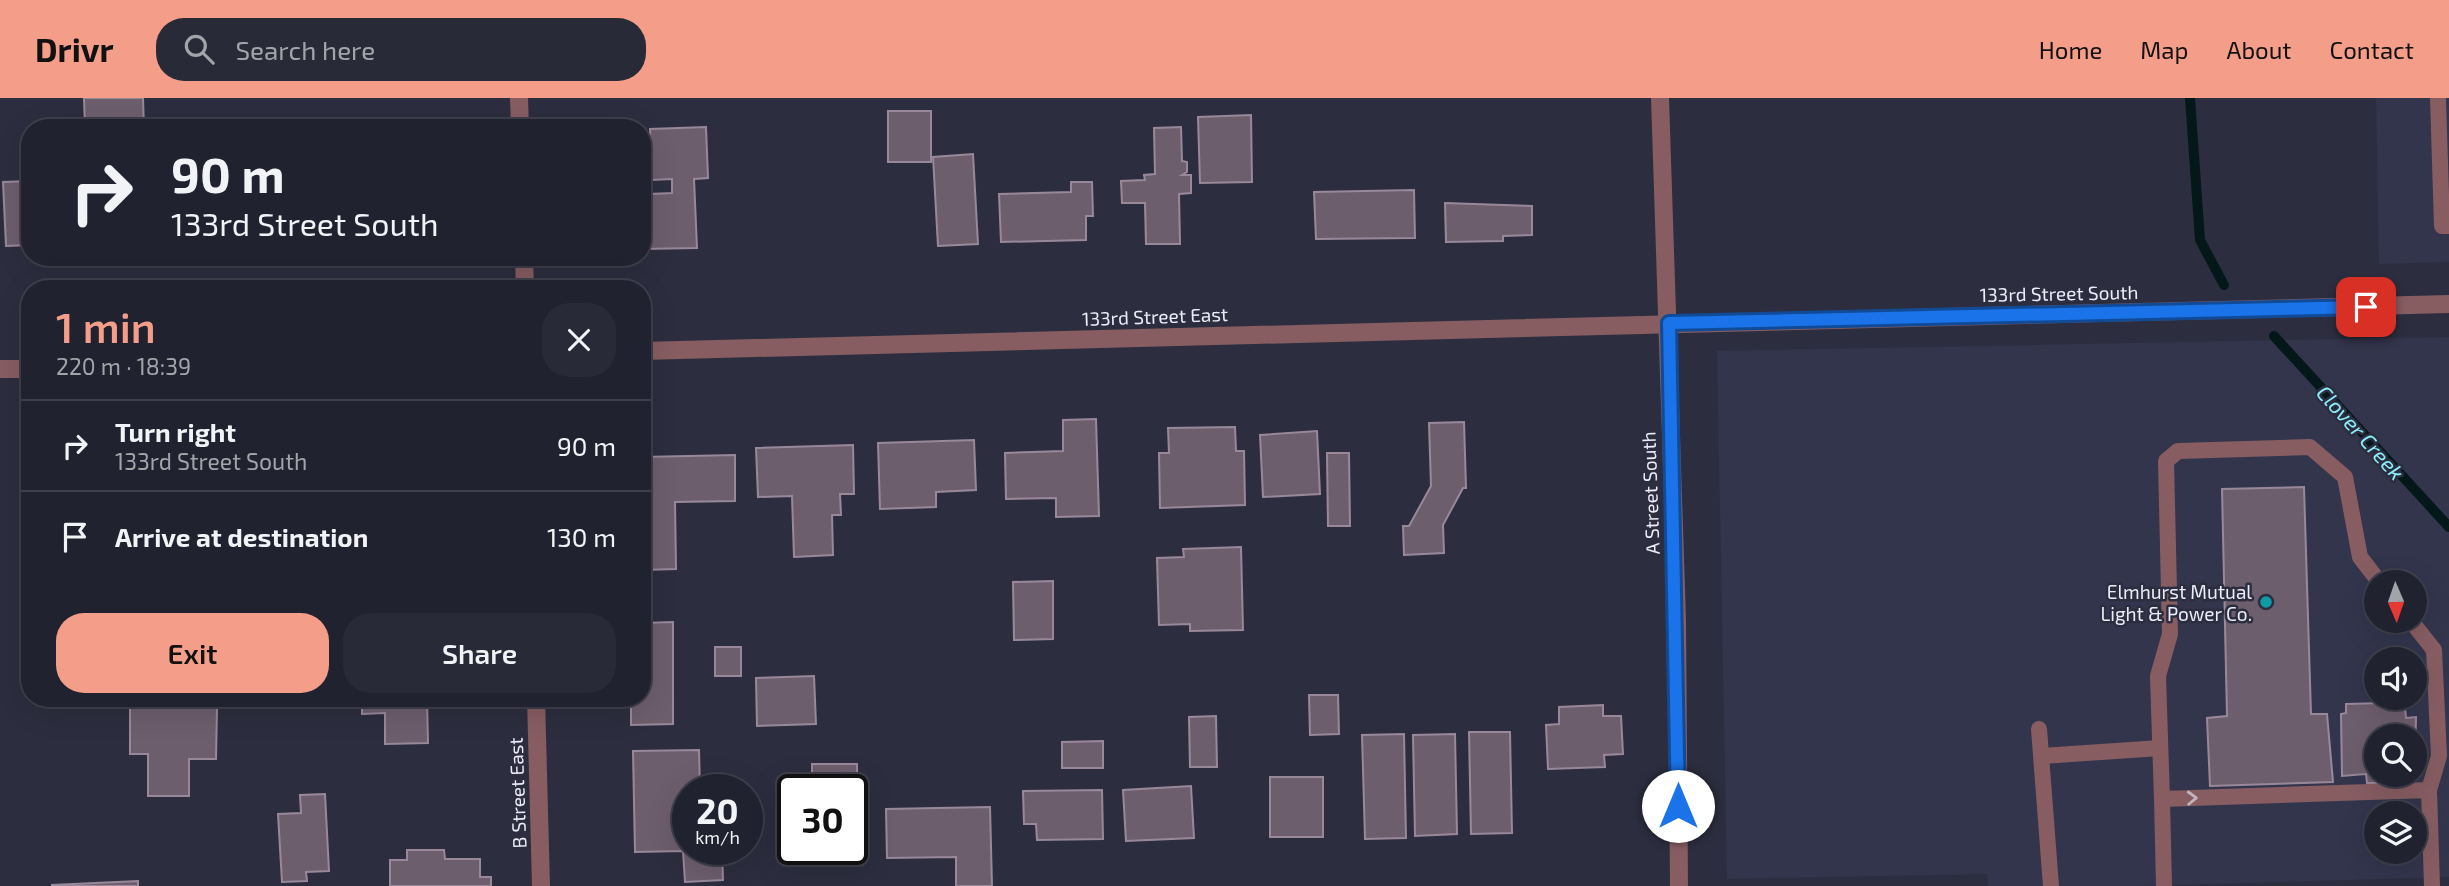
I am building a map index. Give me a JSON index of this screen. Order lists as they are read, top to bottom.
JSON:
{
  "streets": {
    "street": [
      "133rd Street South",
      "133rd Street East",
      "A Street South",
      "B Street East"
    ]
  },
  "crossings": [
    ["133rd Street South", "133rd Street East"],
    ["133rd Street South", "A Street South"],
    ["133rd Street East", "A Street South"]
  ],
  "water": ["Clover Creek"],
  "places": ["Elmhurst Mutual Light & Power Co."],
  "north": "bottom",
  "page": {
    "header": "Drivr",
    "search": "Search here",
    "nav": [
      "Home",
      "Map",
      "About",
      "Contact"
    ],
    "turn": ["90 m", "133rd Street South"],
    "heading": ["1 min", "220 m · 18:39"],
    "list": [
      {
        "name": "Turn right",
        "note": "133rd Street South",
        "value": "90 m"
      },
      {
        "name": "Arrive at destination",
        "value": "130 m"
      }
    ],
    "buttons": ["Exit", "Share"],
    "speed": "20 km/h",
    "limit": "30"
  }
}
